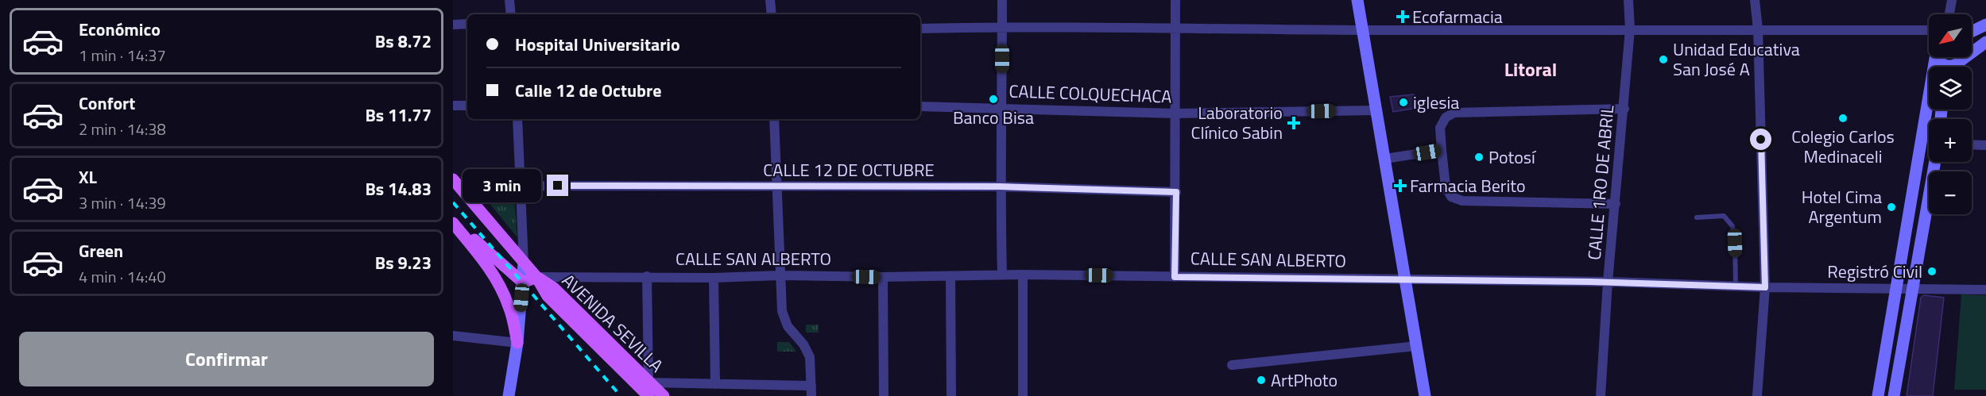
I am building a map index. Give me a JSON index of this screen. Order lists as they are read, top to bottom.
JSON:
{
  "streets": {
    "main road": ["CALLE SAN ALBERTO", "AVENIDA SEVILLA"],
    "street": ["CALLE COLQUECHACA", "CALLE 12 DE OCTUBRE", "CALLE 1RO DE ABRIL"]
  },
  "crossings": [
    ["CALLE 1RO DE ABRIL", "CALLE SAN ALBERTO"],
    ["CALLE SAN ALBERTO", "AVENIDA SEVILLA"]
  ],
  "districts": ["Litoral"],
  "places": {
    "health": ["Ecofarmacia", "Laboratorio Clínico Sabin", "Farmacia Berito"],
    "other": [
      "Unidad Educativa San José A",
      "Banco Bisa",
      "iglesia",
      "Colegio Carlos Medinaceli",
      "Potosí",
      "Hotel Cima Argentum",
      "Registró Civil",
      "ArtPhoto"
    ]
  },
  "north": "bottom left",
  "page": {
    "list": [
      {
        "name": "Económico",
        "note": "1 min · 14:37",
        "value": "Bs 8.72"
      },
      {
        "name": "Confort",
        "note": "2 min · 14:38",
        "value": "Bs 11.77"
      },
      {
        "name": "XL",
        "note": "3 min · 14:39",
        "value": "Bs 14.83"
      },
      {
        "name": "Green",
        "note": "4 min · 14:40",
        "value": "Bs 9.23"
      }
    ],
    "map_buttons": ["+", "−"],
    "banner": ["Hospital Universitario", "Calle 12 de Octubre"],
    "bubble": "3 min",
    "buttons": "Confirmar"
  }
}
